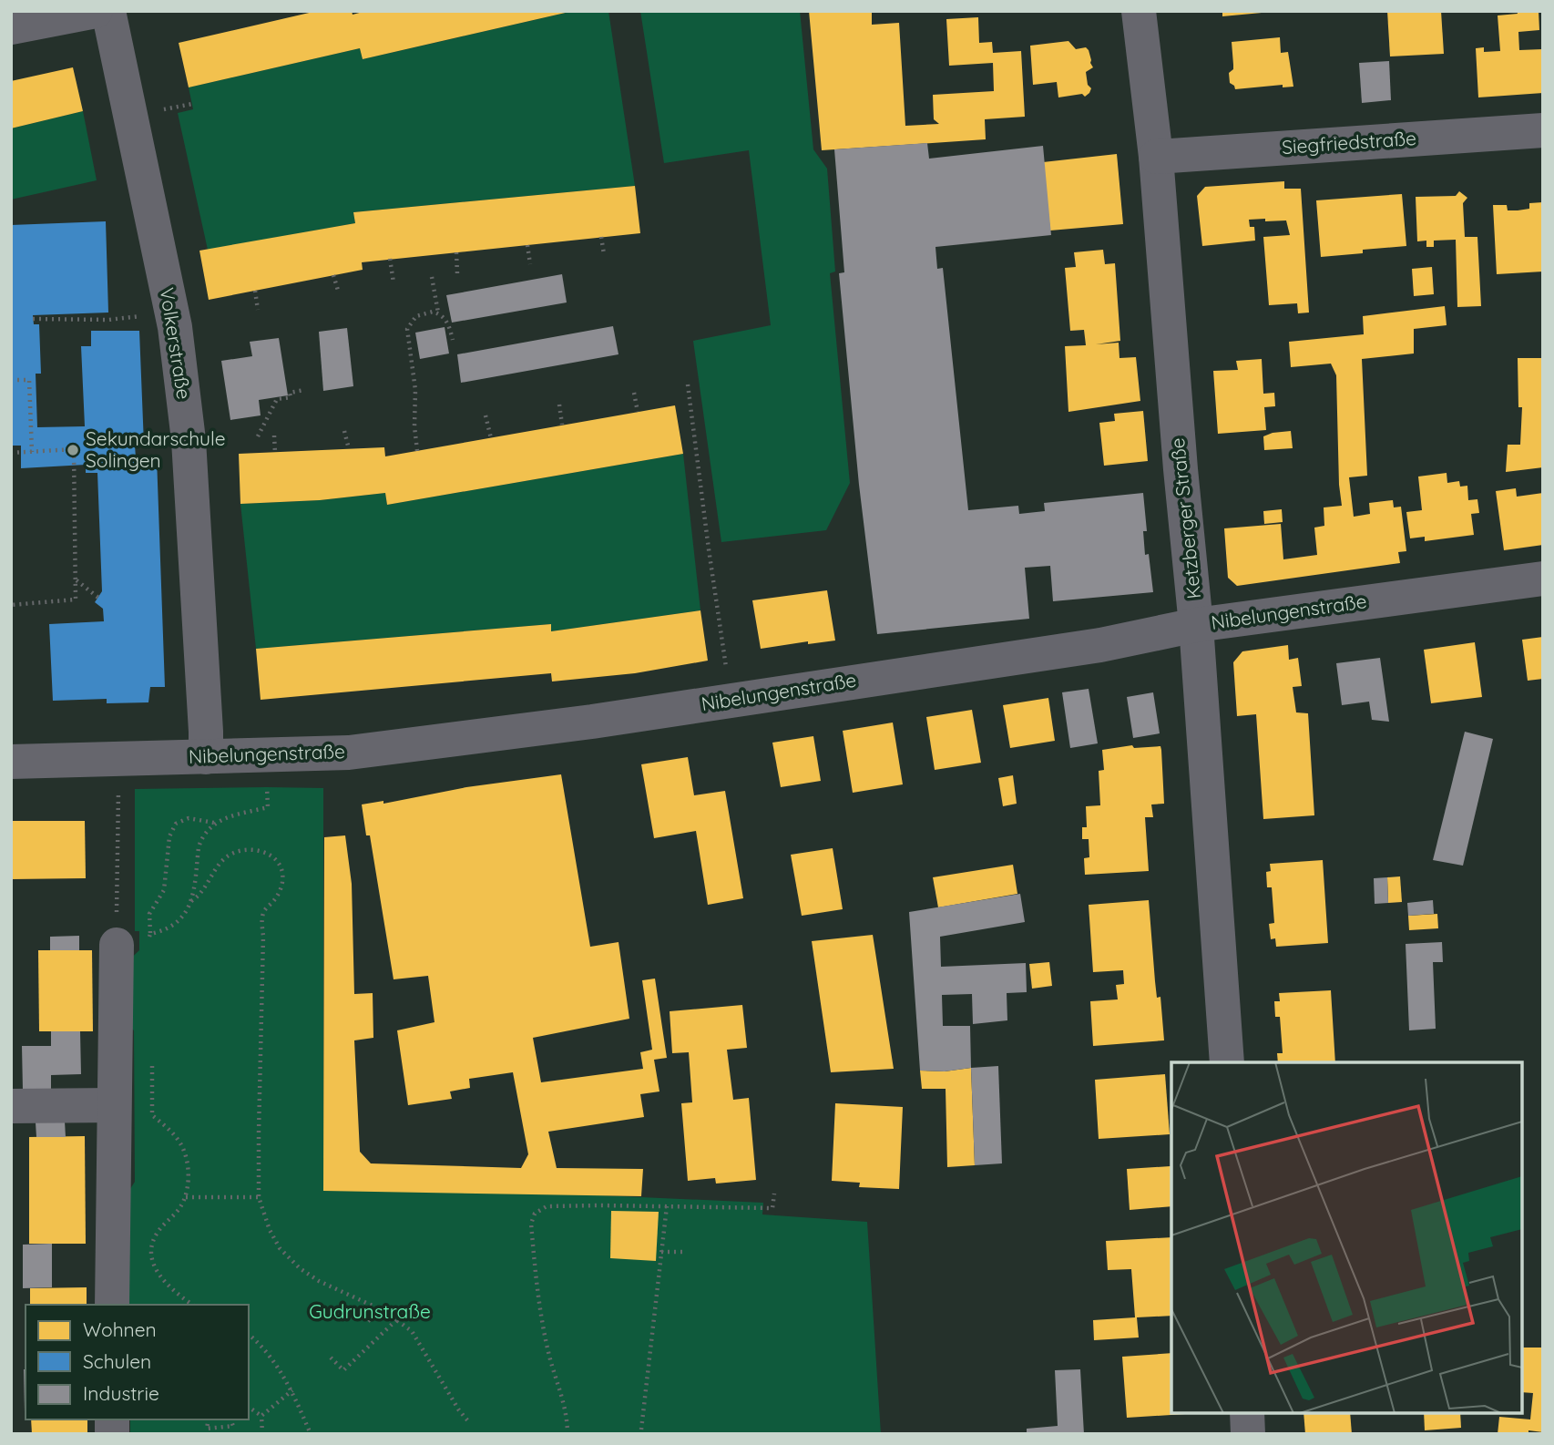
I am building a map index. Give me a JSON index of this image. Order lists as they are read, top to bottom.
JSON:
{
  "streets": {
    "street": [
      "Siegfriedstraße",
      "Volkerstraße",
      "Ketzberger Straße",
      "Nibelungenstraße"
    ]
  },
  "crossings": [
    ["Siegfriedstraße", "Ketzberger Straße"],
    ["Volkerstraße", "Nibelungenstraße"],
    ["Ketzberger Straße", "Nibelungenstraße"]
  ],
  "parks": ["Gudrunstraße"],
  "places": ["Sekundarschule Solingen"],
  "legend": ["Wohnen", "Schulen", "Industrie"]
}
